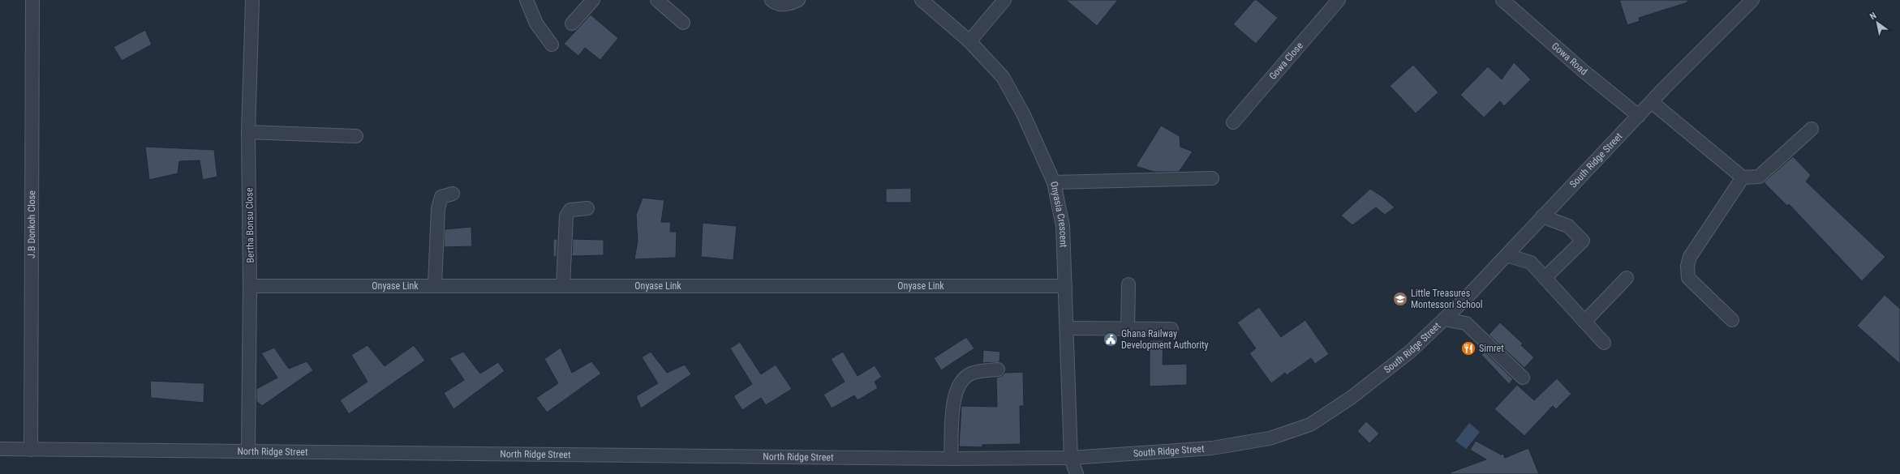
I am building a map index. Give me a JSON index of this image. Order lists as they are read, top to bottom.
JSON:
{
  "streets": {
    "street": [
      "Gowa Road",
      "Gowa Close",
      "South Ridge Street",
      "Onyasia Crescent",
      "J.B Donkoh Close",
      "Bertha Bonsu Close",
      "Onyase Link",
      "North Ridge Street"
    ]
  },
  "crossings": [
    ["Gowa Road", "South Ridge Street"],
    ["South Ridge Street", "Onyasia Crescent"],
    ["South Ridge Street", "North Ridge Street"],
    ["Onyasia Crescent", "Onyase Link"],
    ["Onyasia Crescent", "North Ridge Street"],
    ["J.B Donkoh Close", "North Ridge Street"],
    ["Bertha Bonsu Close", "Onyase Link"],
    ["Bertha Bonsu Close", "North Ridge Street"]
  ],
  "places": {
    "school or university": ["Little Treasures Montessori School"],
    "public building": ["Ghana Railway Development Authority"],
    "restaurant": ["Simret"]
  },
  "north": "top left"
}
